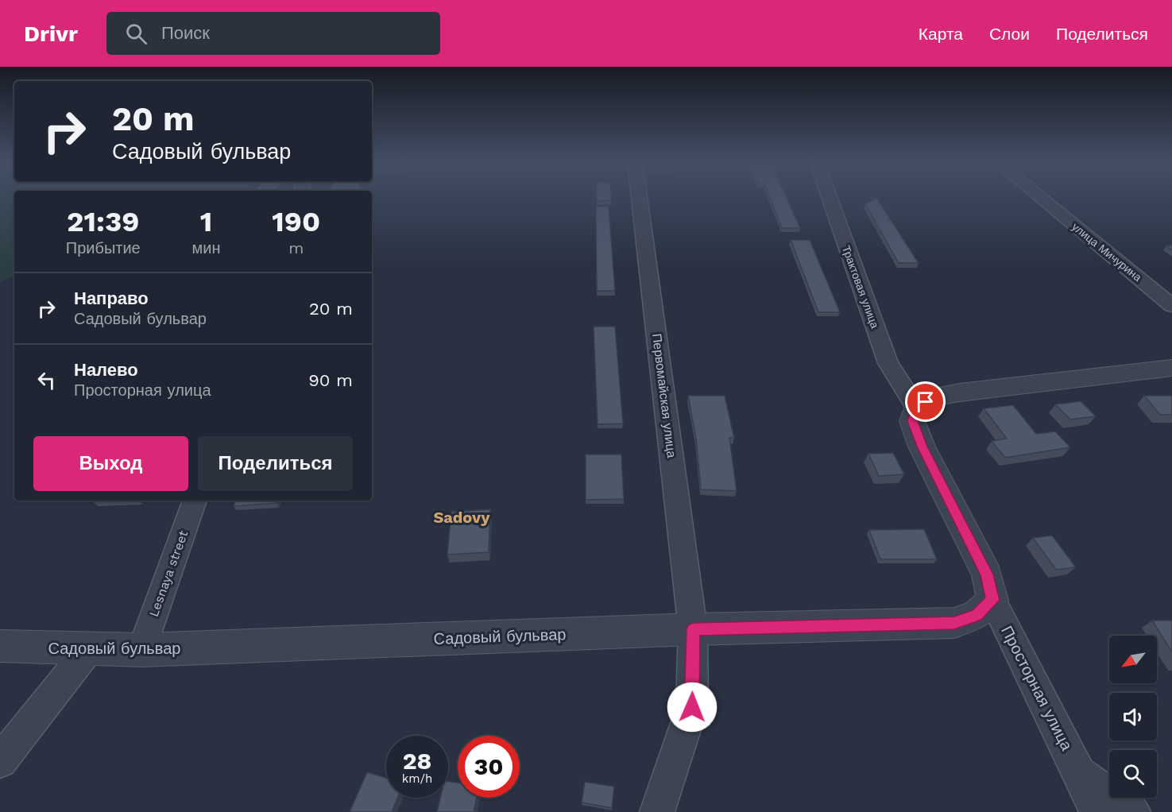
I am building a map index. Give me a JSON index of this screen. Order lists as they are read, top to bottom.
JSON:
{
  "streets": {
    "street": [
      "улица Мичурина",
      "Трактовая улица",
      "Первомайская улица",
      "Lesnaya street",
      "Садовый бульвар",
      "Просторная улица"
    ]
  },
  "crossings": [
    ["Трактовая улица", "Просторная улица"],
    ["Первомайская улица", "Садовый бульвар"],
    ["Lesnaya street", "Садовый бульвар"],
    ["Садовый бульвар", "Просторная улица"]
  ],
  "districts": ["Sadovy"],
  "north": "bottom left",
  "page": {
    "header": "Drivr",
    "search": "Поиск",
    "nav": ["Карта", "Слои", "Поделиться"],
    "turn": ["20 m", "Садовый бульвар"],
    "eta": [
      "21:39",
      "Прибытие",
      "1",
      "мин",
      "190",
      "m"
    ],
    "list": [
      {
        "name": "Направо",
        "note": "Садовый бульвар",
        "value": "20 m"
      },
      {
        "name": "Налево",
        "note": "Просторная улица",
        "value": "90 m"
      }
    ],
    "buttons": ["Выход", "Поделиться"],
    "speed": "28 km/h",
    "limit": "30"
  }
}
